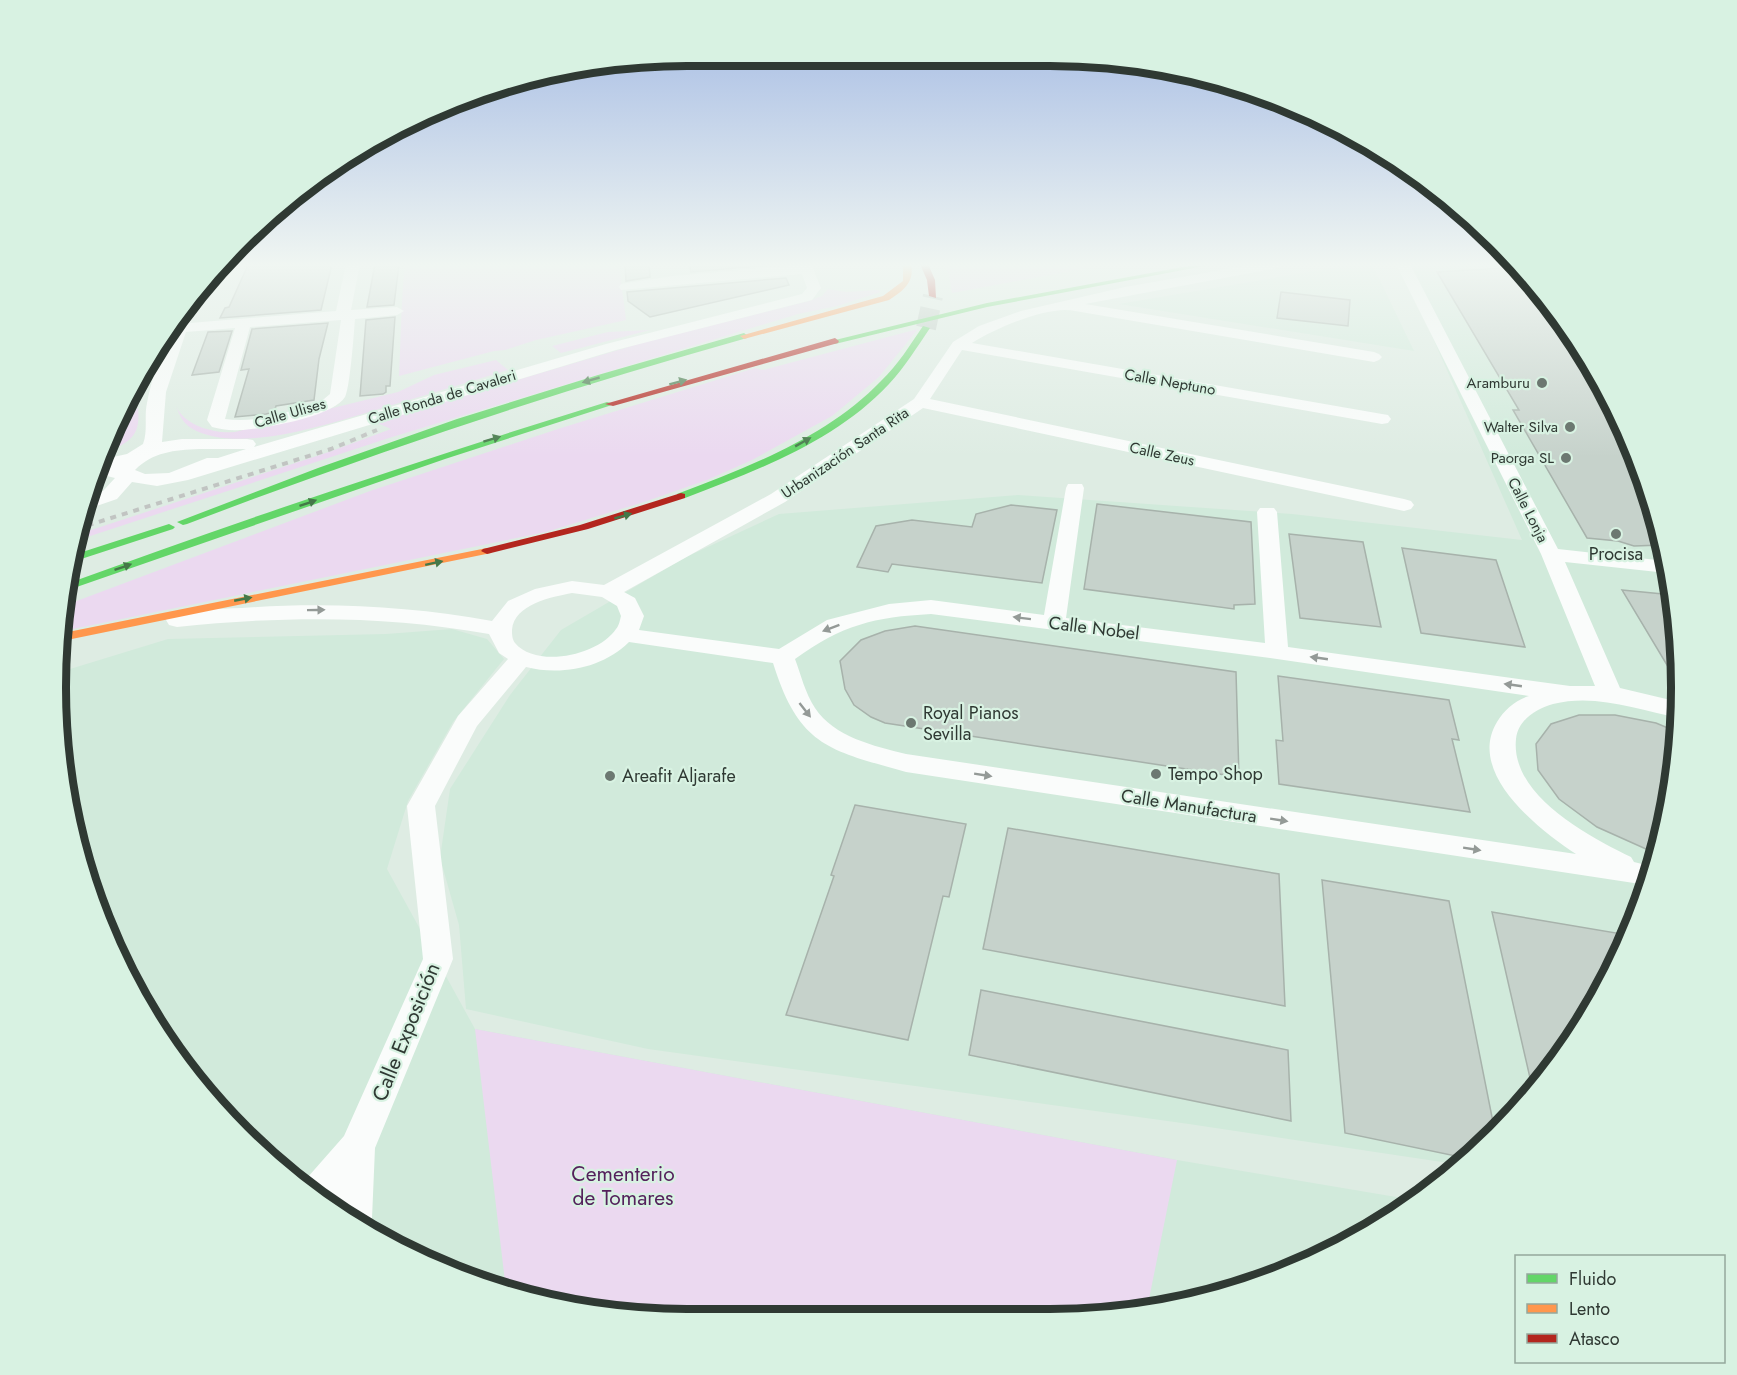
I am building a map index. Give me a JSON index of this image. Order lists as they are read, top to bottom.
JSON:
{
  "streets": {
    "street": [
      "Calle Neptuno",
      "Calle Ronda de Cavaleri",
      "Calle Ulises",
      "Urbanización Santa Rita",
      "Calle Zeus",
      "Calle Lonja",
      "Calle Nobel",
      "Calle Manufactura",
      "Calle Exposición"
    ]
  },
  "crossings": [
    ["Calle Neptuno", "Urbanización Santa Rita"],
    ["Urbanización Santa Rita", "Calle Zeus"],
    ["Urbanización Santa Rita", "Calle Exposición"],
    ["Calle Nobel", "Calle Manufactura"]
  ],
  "one_way": ["Calle Nobel", "Calle Manufactura"],
  "parks": ["Cementerio de Tomares"],
  "places": [
    "Aramburu",
    "Walter Silva",
    "Paorga SL",
    "Procisa",
    "Royal Pianos Sevilla",
    "Tempo Shop",
    "Areafit Aljarafe"
  ],
  "legend": ["Fluido", "Lento", "Atasco"]
}
